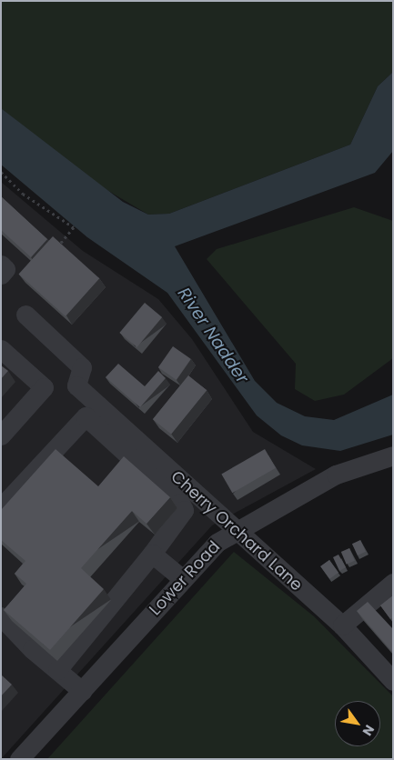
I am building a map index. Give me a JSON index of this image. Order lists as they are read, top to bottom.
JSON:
{
  "streets": {
    "street": ["Cherry Orchard Lane", "Lower Road"]
  },
  "crossings": [
    ["Cherry Orchard Lane", "Lower Road"]
  ],
  "water": ["River Nadder"],
  "north": "bottom right"
}
